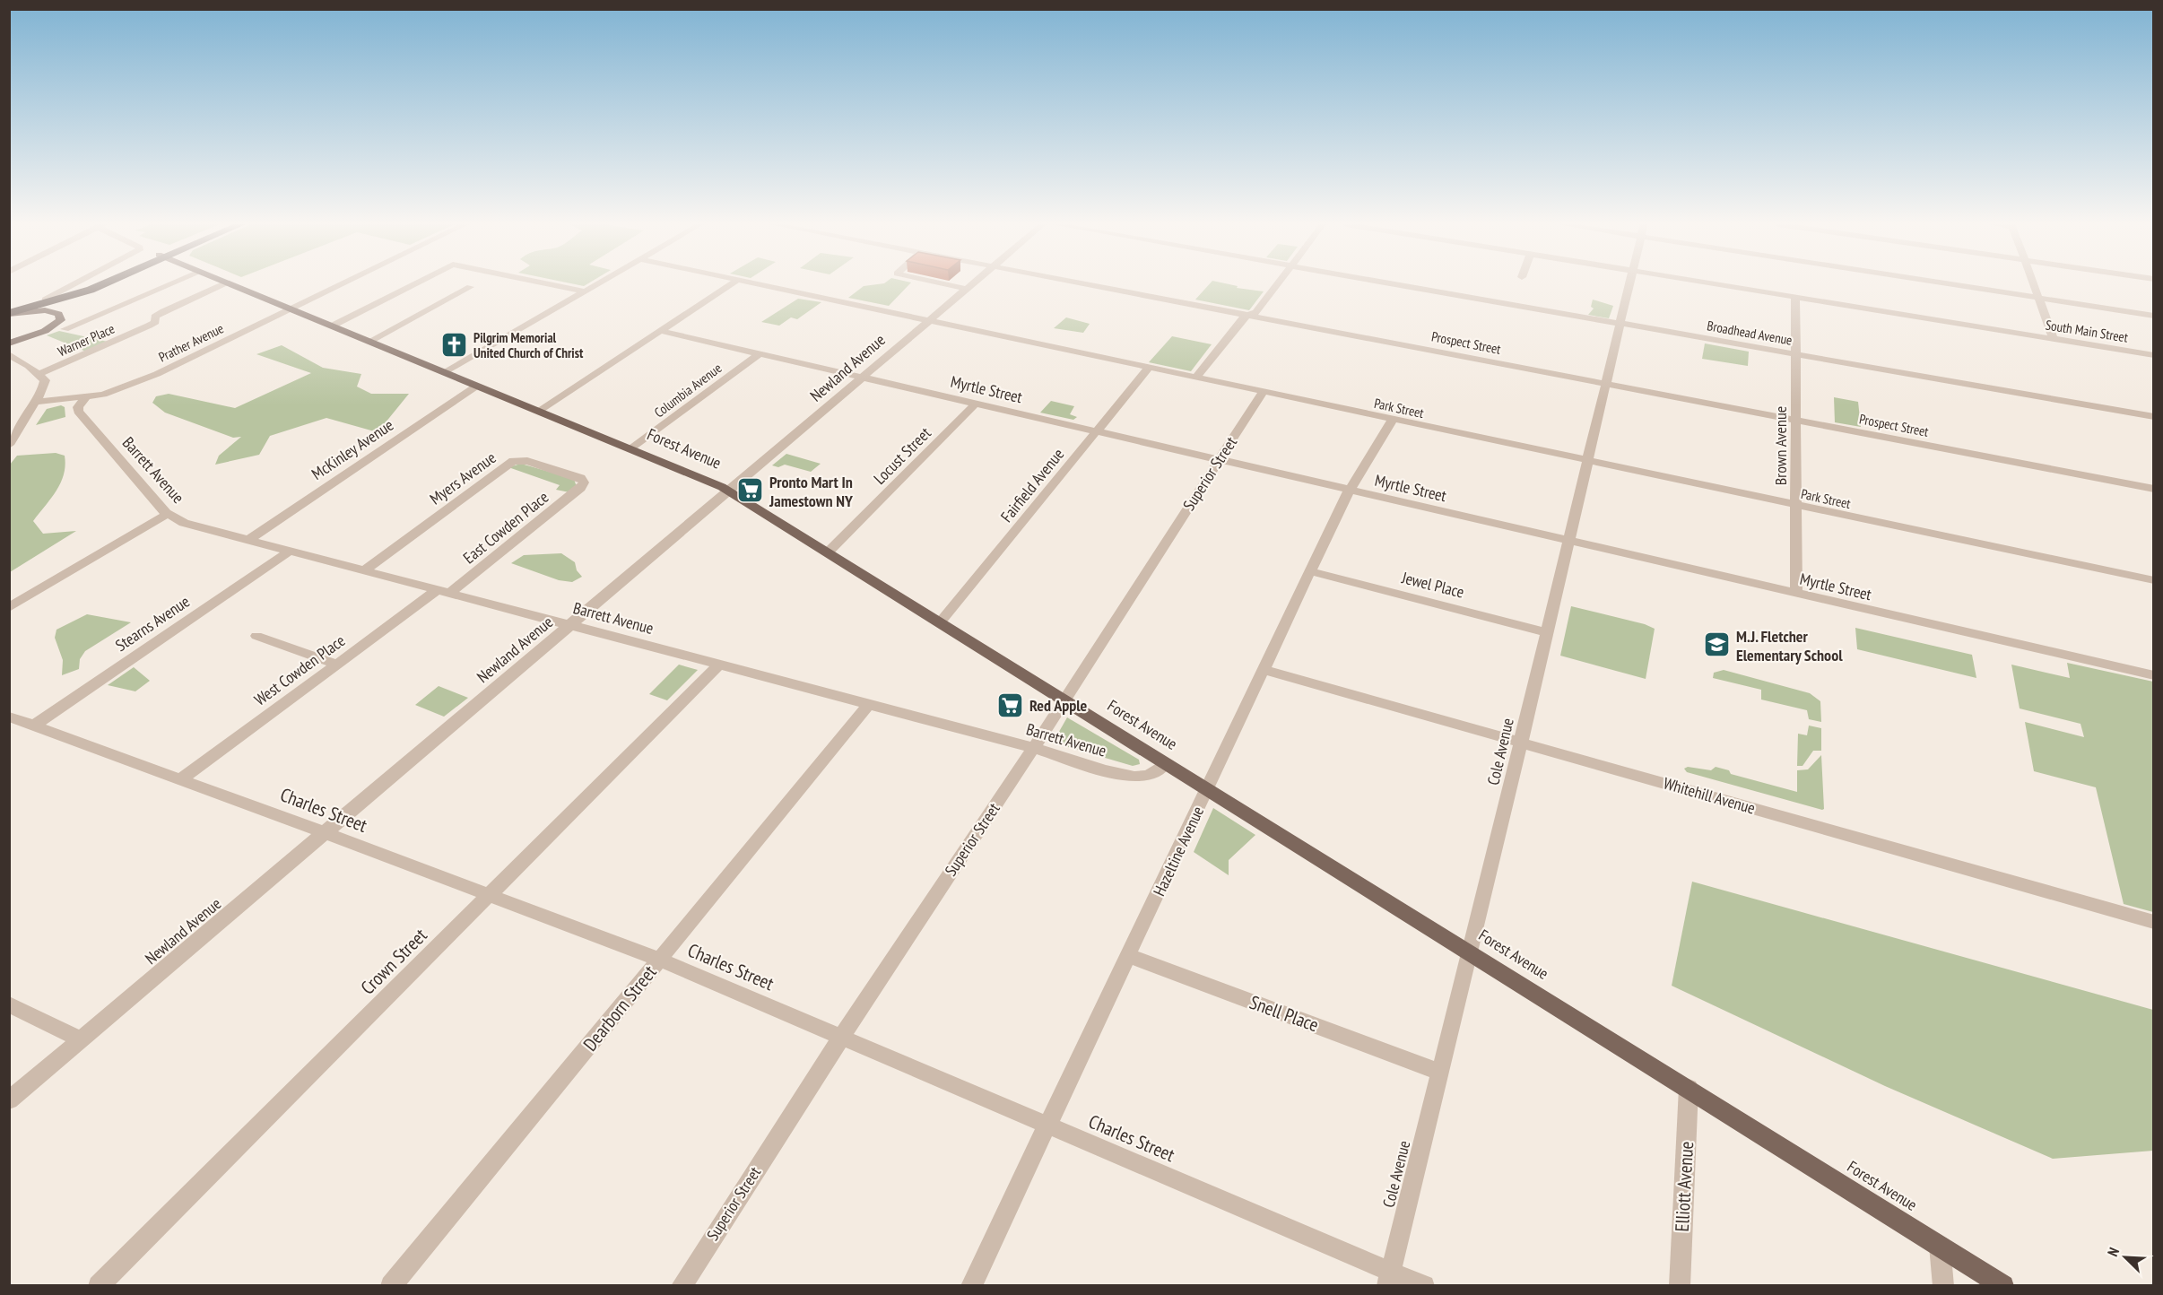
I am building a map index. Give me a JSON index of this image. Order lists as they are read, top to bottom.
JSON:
{
  "streets": {
    "main road": ["Forest Avenue"],
    "street": [
      "South Main Street",
      "Broadhead Avenue",
      "Warner Place",
      "Prather Avenue",
      "Prospect Street",
      "Newland Avenue",
      "Myrtle Street",
      "Columbia Avenue",
      "Park Street",
      "Brown Avenue",
      "McKinley Avenue",
      "Locust Street",
      "Barrett Avenue",
      "Superior Street",
      "Myers Avenue",
      "Fairfield Avenue",
      "East Cowden Place",
      "Jewel Place",
      "Stearns Avenue",
      "West Cowden Place",
      "Cole Avenue",
      "Whitehill Avenue",
      "Charles Street",
      "Hazeltine Avenue",
      "Crown Street",
      "Dearborn Street",
      "Snell Place",
      "Elliott Avenue"
    ]
  },
  "crossings": [
    ["South Main Street", "Brown Avenue"],
    ["Broadhead Avenue", "Brown Avenue"],
    ["Broadhead Avenue", "Cole Avenue"],
    ["Prather Avenue", "Forest Avenue"],
    ["Prather Avenue", "Barrett Avenue"],
    ["Prospect Street", "Brown Avenue"],
    ["Prospect Street", "Cole Avenue"],
    ["Newland Avenue", "Myrtle Street"],
    ["Newland Avenue", "Park Street"],
    ["Newland Avenue", "Forest Avenue"],
    ["Newland Avenue", "Barrett Avenue"],
    ["Newland Avenue", "Charles Street"],
    ["Myrtle Street", "Columbia Avenue"],
    ["Myrtle Street", "Brown Avenue"],
    ["Myrtle Street", "Locust Street"],
    ["Myrtle Street", "Superior Street"],
    ["Myrtle Street", "Fairfield Avenue"],
    ["Myrtle Street", "Cole Avenue"],
    ["Myrtle Street", "Hazeltine Avenue"],
    ["Columbia Avenue", "Forest Avenue"],
    ["Park Street", "Brown Avenue"],
    ["Park Street", "Superior Street"],
    ["Park Street", "Fairfield Avenue"],
    ["Park Street", "Cole Avenue"],
    ["Park Street", "Hazeltine Avenue"],
    ["Forest Avenue", "McKinley Avenue"],
    ["Forest Avenue", "Locust Street"],
    ["Forest Avenue", "Barrett Avenue"],
    ["Forest Avenue", "Superior Street"],
    ["Forest Avenue", "Fairfield Avenue"],
    ["Forest Avenue", "Cole Avenue"],
    ["Forest Avenue", "Hazeltine Avenue"],
    ["Forest Avenue", "Elliott Avenue"],
    ["McKinley Avenue", "Barrett Avenue"],
    ["Barrett Avenue", "Superior Street"],
    ["Barrett Avenue", "Myers Avenue"],
    ["Barrett Avenue", "East Cowden Place"],
    ["Barrett Avenue", "Stearns Avenue"],
    ["Barrett Avenue", "West Cowden Place"],
    ["Barrett Avenue", "Crown Street"],
    ["Barrett Avenue", "Dearborn Street"],
    ["Superior Street", "Charles Street"],
    ["Myers Avenue", "East Cowden Place"],
    ["East Cowden Place", "West Cowden Place"],
    ["Jewel Place", "Cole Avenue"],
    ["Jewel Place", "Hazeltine Avenue"],
    ["Stearns Avenue", "Charles Street"],
    ["West Cowden Place", "Charles Street"],
    ["Cole Avenue", "Whitehill Avenue"],
    ["Cole Avenue", "Charles Street"],
    ["Cole Avenue", "Snell Place"],
    ["Whitehill Avenue", "Hazeltine Avenue"],
    ["Charles Street", "Hazeltine Avenue"],
    ["Charles Street", "Crown Street"],
    ["Charles Street", "Dearborn Street"],
    ["Hazeltine Avenue", "Snell Place"]
  ],
  "places": {
    "church": ["Pilgrim Memorial United Church of Christ"],
    "supermarket": ["Pronto Mart In Jamestown NY", "Red Apple"],
    "school or university": ["M.J. Fletcher Elementary School"]
  },
  "north": "top left"
}
